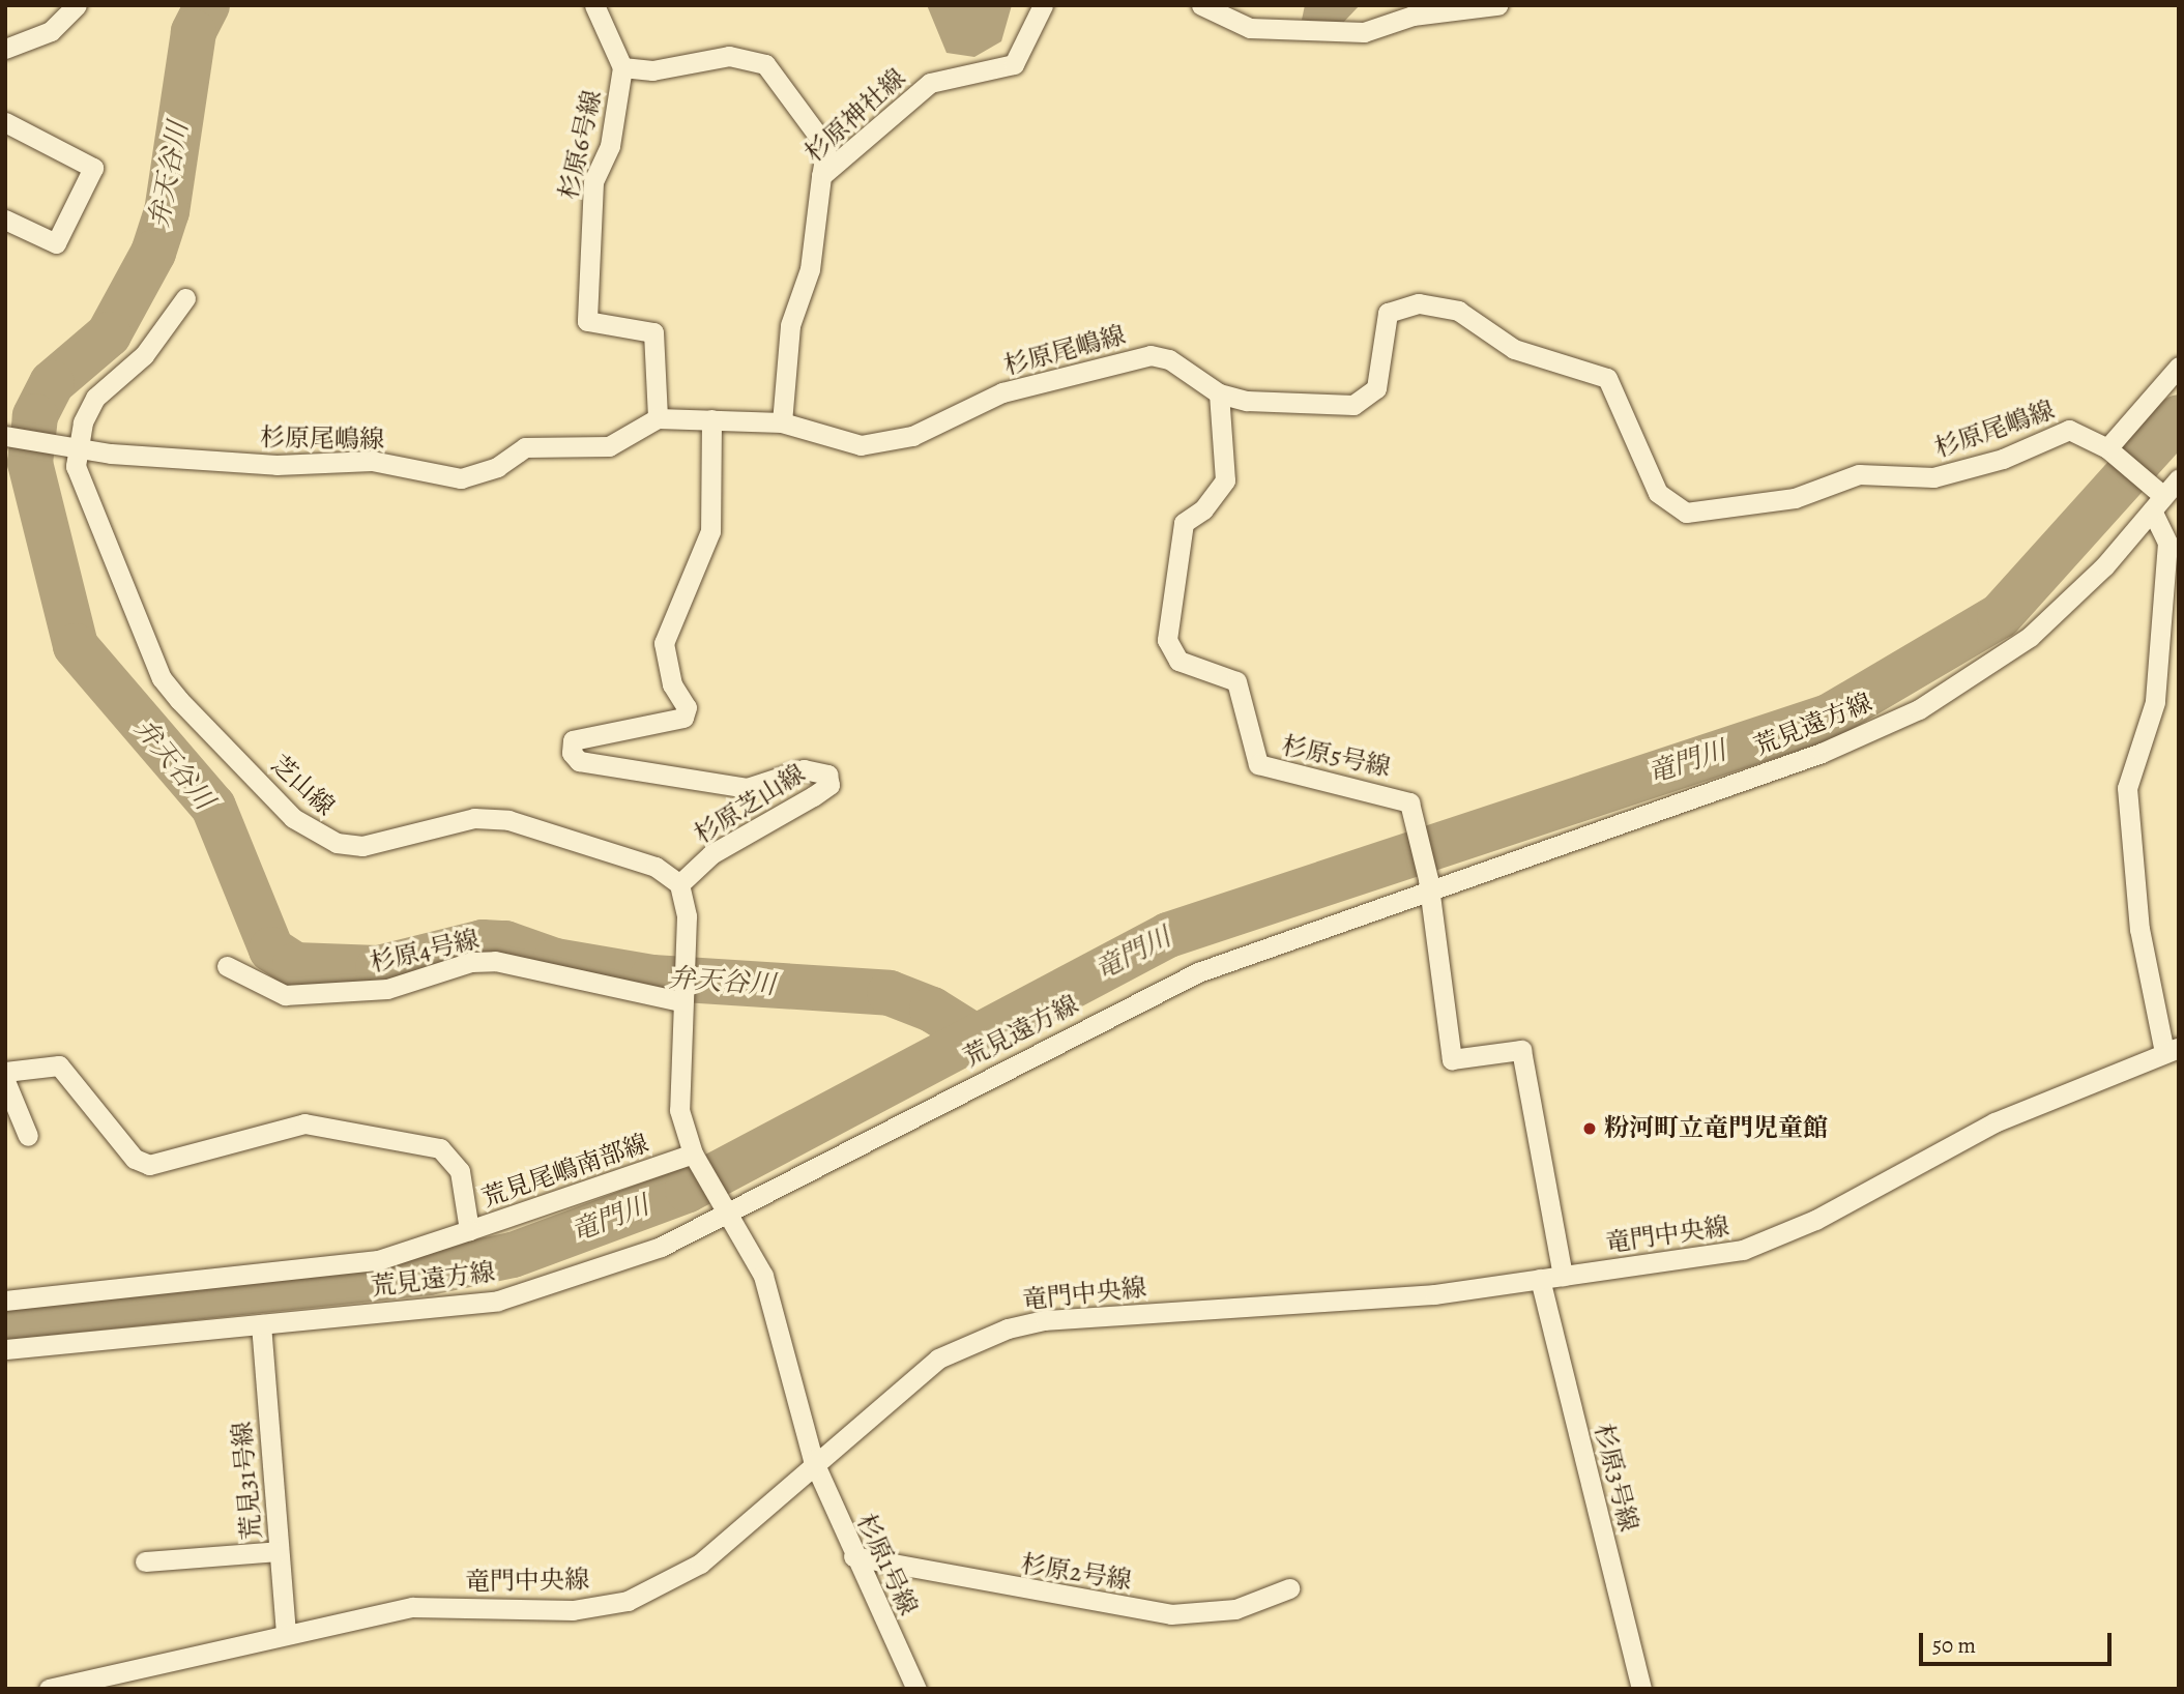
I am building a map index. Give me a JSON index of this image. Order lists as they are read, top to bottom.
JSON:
{
  "streets": {
    "street": [
      "杉原神社線",
      "杉原6号線",
      "杉原尾嶋線",
      "荒見遠方線",
      "杉原5号線",
      "芝山線",
      "杉原芝山線",
      "杉原4号線",
      "荒見尾嶋南部線",
      "竜門中央線",
      "杉原3号線",
      "荒見31号線",
      "杉原1号線",
      "杉原2号線"
    ]
  },
  "crossings": [
    ["杉原神社線", "杉原尾嶋線"],
    ["杉原6号線", "杉原尾嶋線"],
    ["杉原尾嶋線", "荒見遠方線"],
    ["杉原尾嶋線", "杉原5号線"],
    ["杉原尾嶋線", "芝山線"],
    ["杉原尾嶋線", "杉原芝山線"],
    ["杉原尾嶋線", "竜門中央線"],
    ["荒見遠方線", "杉原5号線"],
    ["荒見遠方線", "荒見31号線"],
    ["杉原5号線", "竜門中央線"],
    ["芝山線", "杉原芝山線"],
    ["竜門中央線", "杉原3号線"],
    ["竜門中央線", "荒見31号線"],
    ["竜門中央線", "杉原1号線"],
    ["杉原1号線", "杉原2号線"]
  ],
  "water": ["弁天谷川", "竜門川"],
  "places": ["粉河町立竜門児童館"],
  "scale_bar": "50 m"
}
